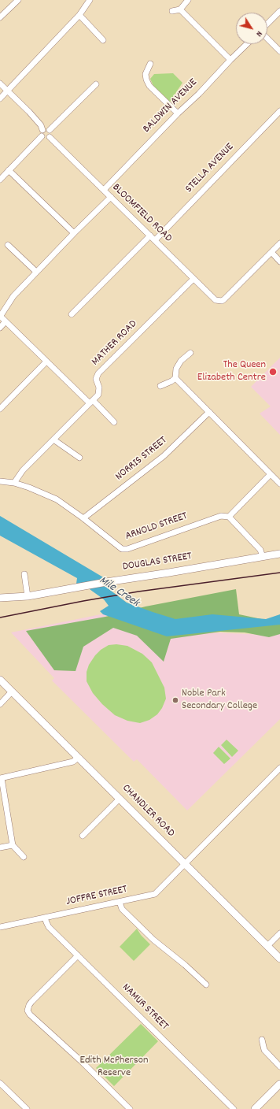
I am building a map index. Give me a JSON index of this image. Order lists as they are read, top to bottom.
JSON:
{
  "streets": {
    "main road": ["DOUGLAS STREET", "CHANDLER ROAD"],
    "street": [
      "BALDWIN AVENUE",
      "STELLA AVENUE",
      "BLOOMFIELD ROAD",
      "MATHER ROAD",
      "NORRIS STREET",
      "ARNOLD STREET",
      "JOFFRE STREET",
      "NAMUR STREET"
    ]
  },
  "crossings": [
    ["BALDWIN AVENUE", "BLOOMFIELD ROAD"],
    ["STELLA AVENUE", "BLOOMFIELD ROAD"],
    ["BLOOMFIELD ROAD", "MATHER ROAD"],
    ["MATHER ROAD", "ARNOLD STREET"],
    ["NORRIS STREET", "ARNOLD STREET"],
    ["CHANDLER ROAD", "JOFFRE STREET"],
    ["JOFFRE STREET", "NAMUR STREET"]
  ],
  "water": ["Mile Creek"],
  "parks": ["Edith McPherson Reserve"],
  "places": ["The Queen Elizabeth Centre", "Noble Park Secondary College"],
  "north": "bottom right"
}
